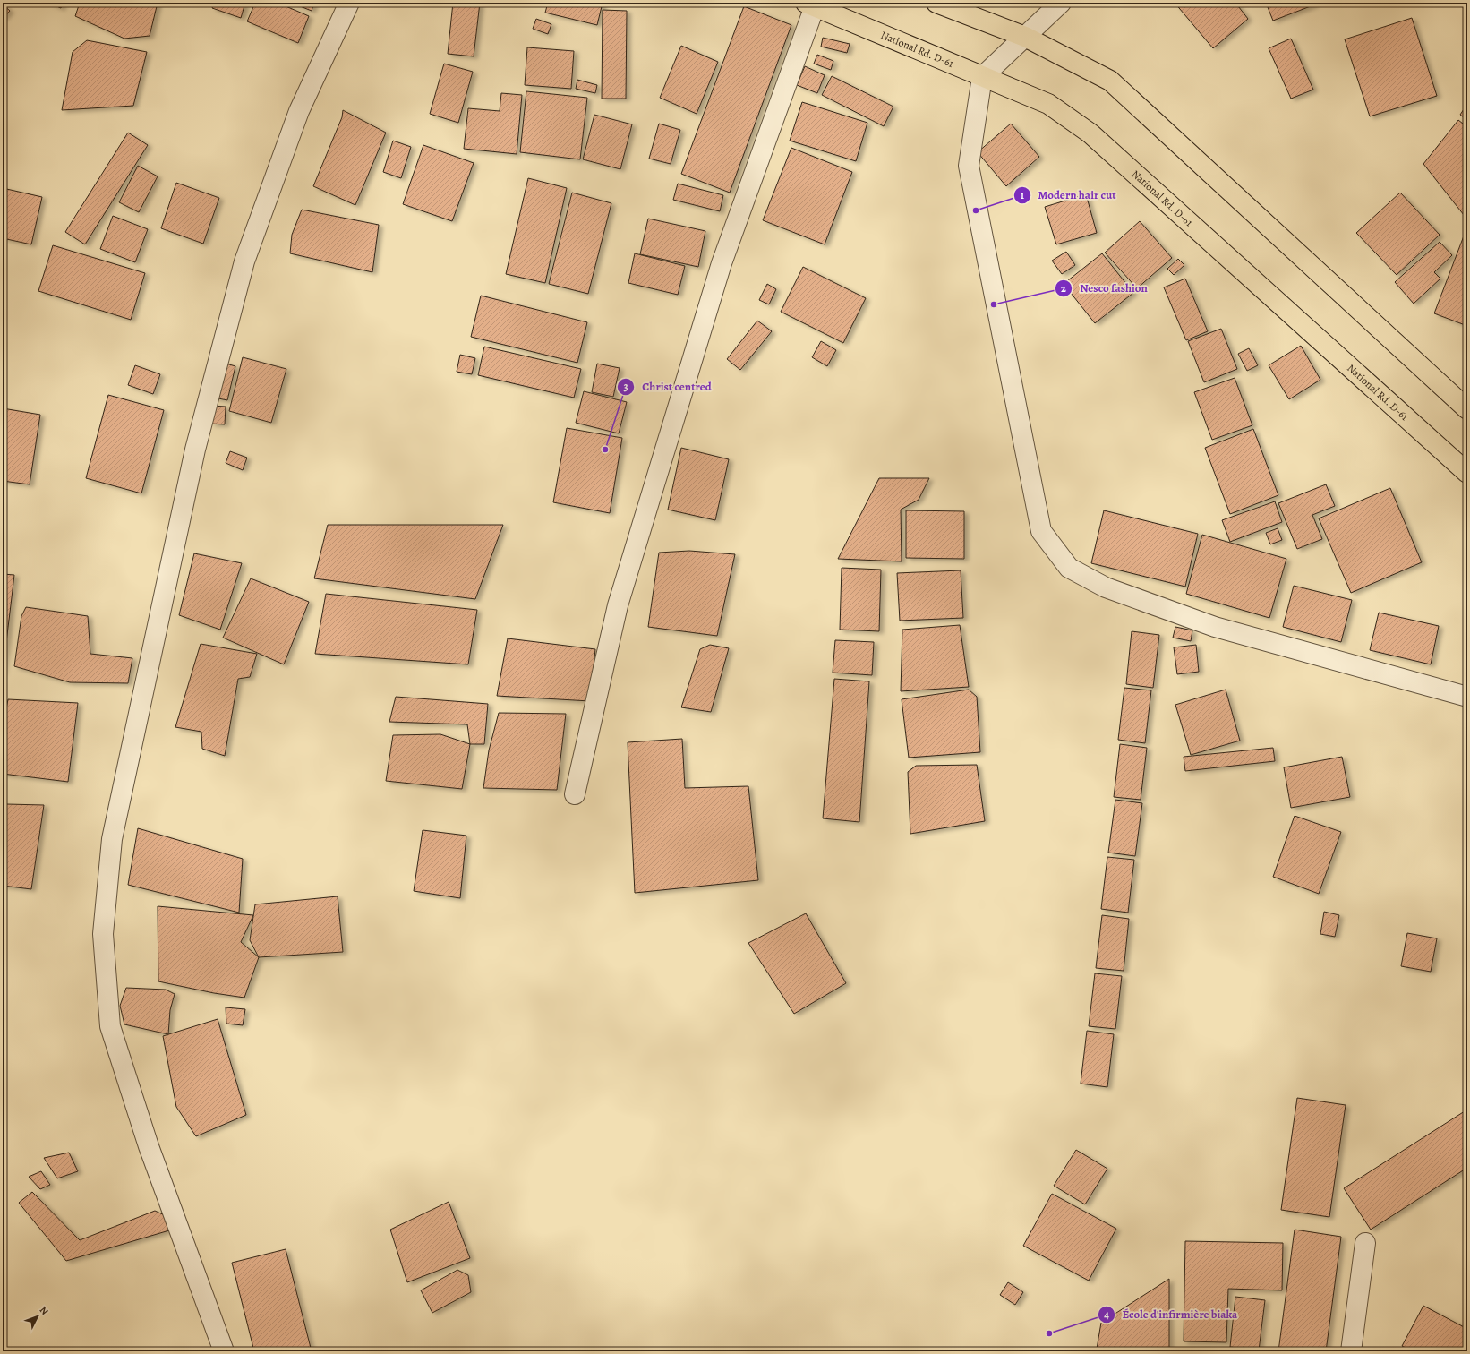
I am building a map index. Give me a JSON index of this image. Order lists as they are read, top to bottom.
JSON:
{
  "streets": {
    "highway": ["National Rd. D-61"]
  },
  "places": [
    "Modern hair cut",
    "Nesco fashion",
    "Christ centred",
    "École d'infirmière biaka"
  ],
  "north": "top right"
}
